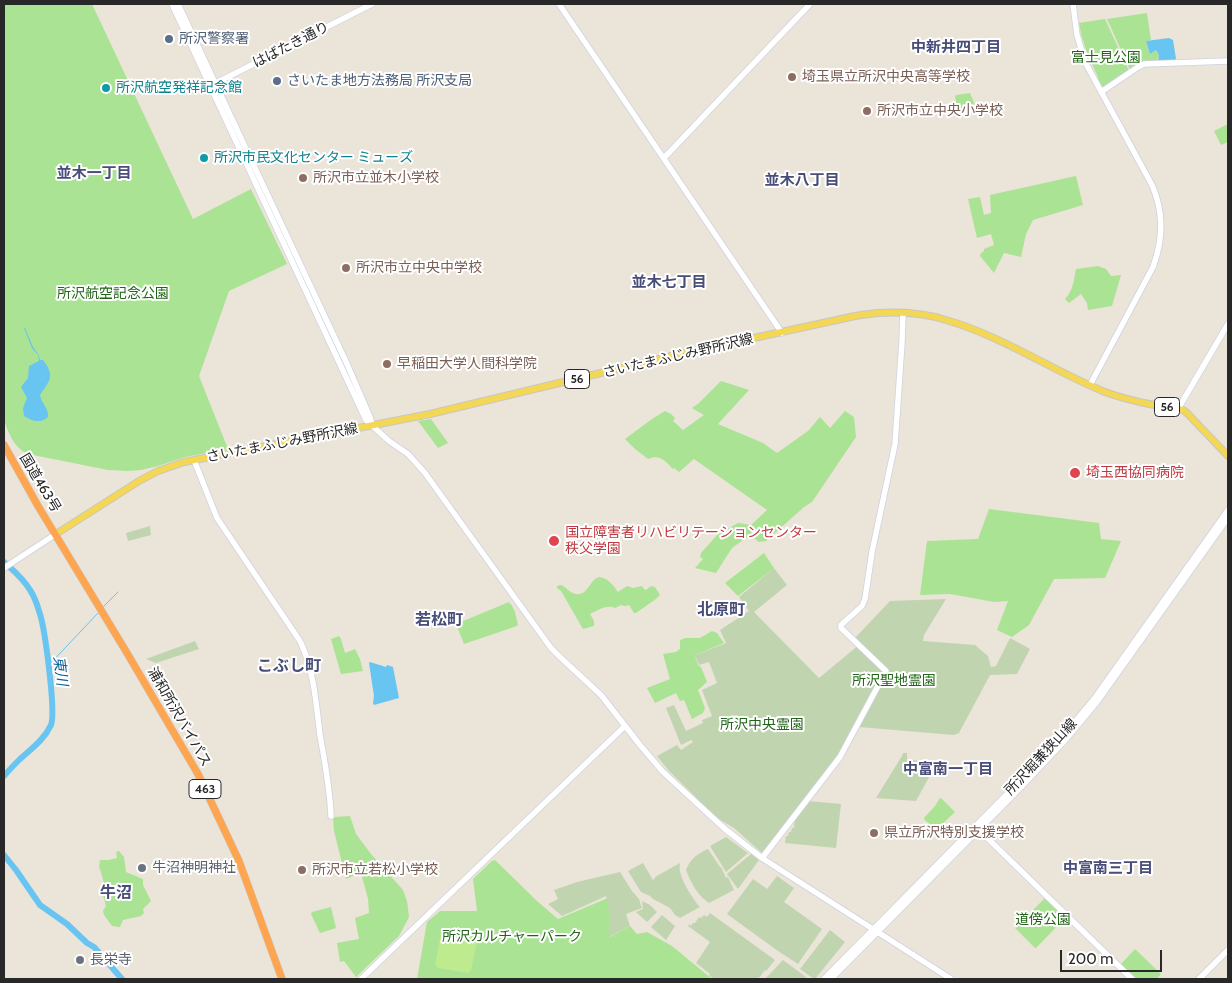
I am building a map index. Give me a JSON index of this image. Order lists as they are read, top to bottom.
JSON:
{
  "streets": {
    "highway": ["国道463号", "浦和所沢バイパス", "463"],
    "main road": ["さいたまふじみ野所沢線", "56"],
    "street": ["はばたき通り", "所沢堀兼狭山線"]
  },
  "crossings": [
    ["さいたまふじみ野所沢線", "国道463号"],
    ["さいたまふじみ野所沢線", "浦和所沢バイパス"],
    ["国道463号", "浦和所沢バイパス"]
  ],
  "districts": [
    "中新井四丁目",
    "並木一丁目",
    "並木八丁目",
    "並木七丁目",
    "北原町",
    "若松町",
    "こぶし町",
    "中富南一丁目",
    "中富南三丁目",
    "牛沼"
  ],
  "water": ["東川"],
  "parks": [
    "富士見公園",
    "所沢航空記念公園",
    "所沢聖地霊園",
    "所沢中央霊園",
    "道傍公園",
    "所沢カルチャーパーク"
  ],
  "places": [
    "所沢警察署",
    "埼玉県立所沢中央高等学校",
    "さいたま地方法務局 所沢支局",
    "所沢航空発祥記念館",
    "所沢市立中央小学校",
    "所沢市民文化センター ミューズ",
    "所沢市立並木小学校",
    "所沢市立中央中学校",
    "早稲田大学人間科学院",
    "埼玉西協同病院",
    "国立障害者リハビリテーションセンター 秩父学園",
    "県立所沢特別支援学校",
    "牛沼神明神社",
    "所沢市立若松小学校",
    "長栄寺"
  ],
  "scale_bar": "200 m"
}
